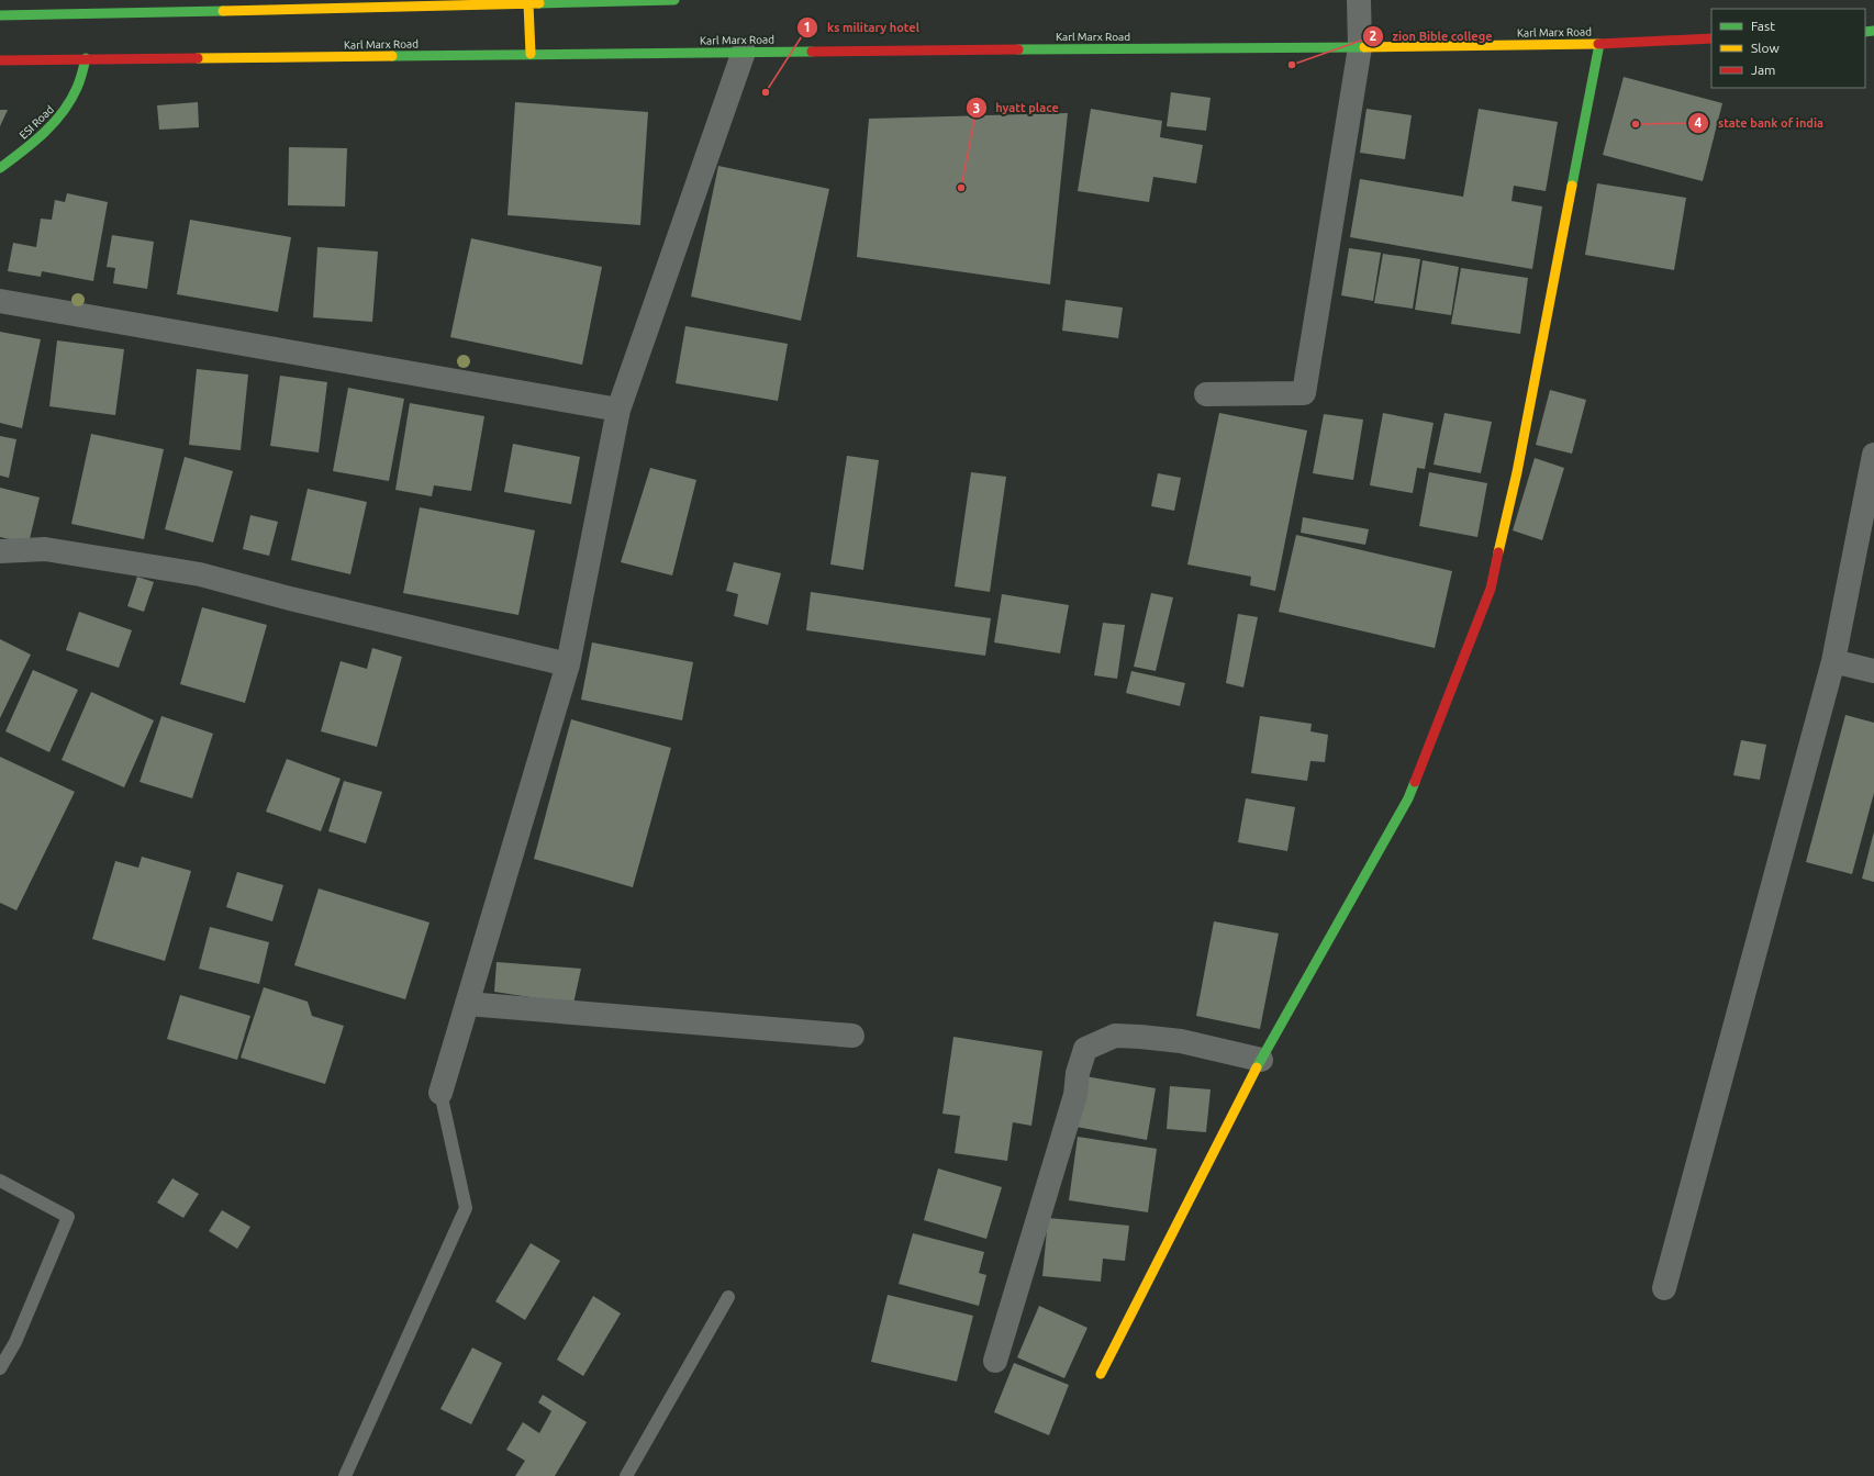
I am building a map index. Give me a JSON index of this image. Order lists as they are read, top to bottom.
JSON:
{
  "streets": {
    "main road": ["Karl Marx Road", "ESI Road"]
  },
  "crossings": [
    ["Karl Marx Road", "ESI Road"]
  ],
  "places": [
    "zion Bible college",
    "ks military hotel",
    "state bank of india",
    "hyatt place"
  ],
  "legend": ["Fast", "Slow", "Jam"]
}
